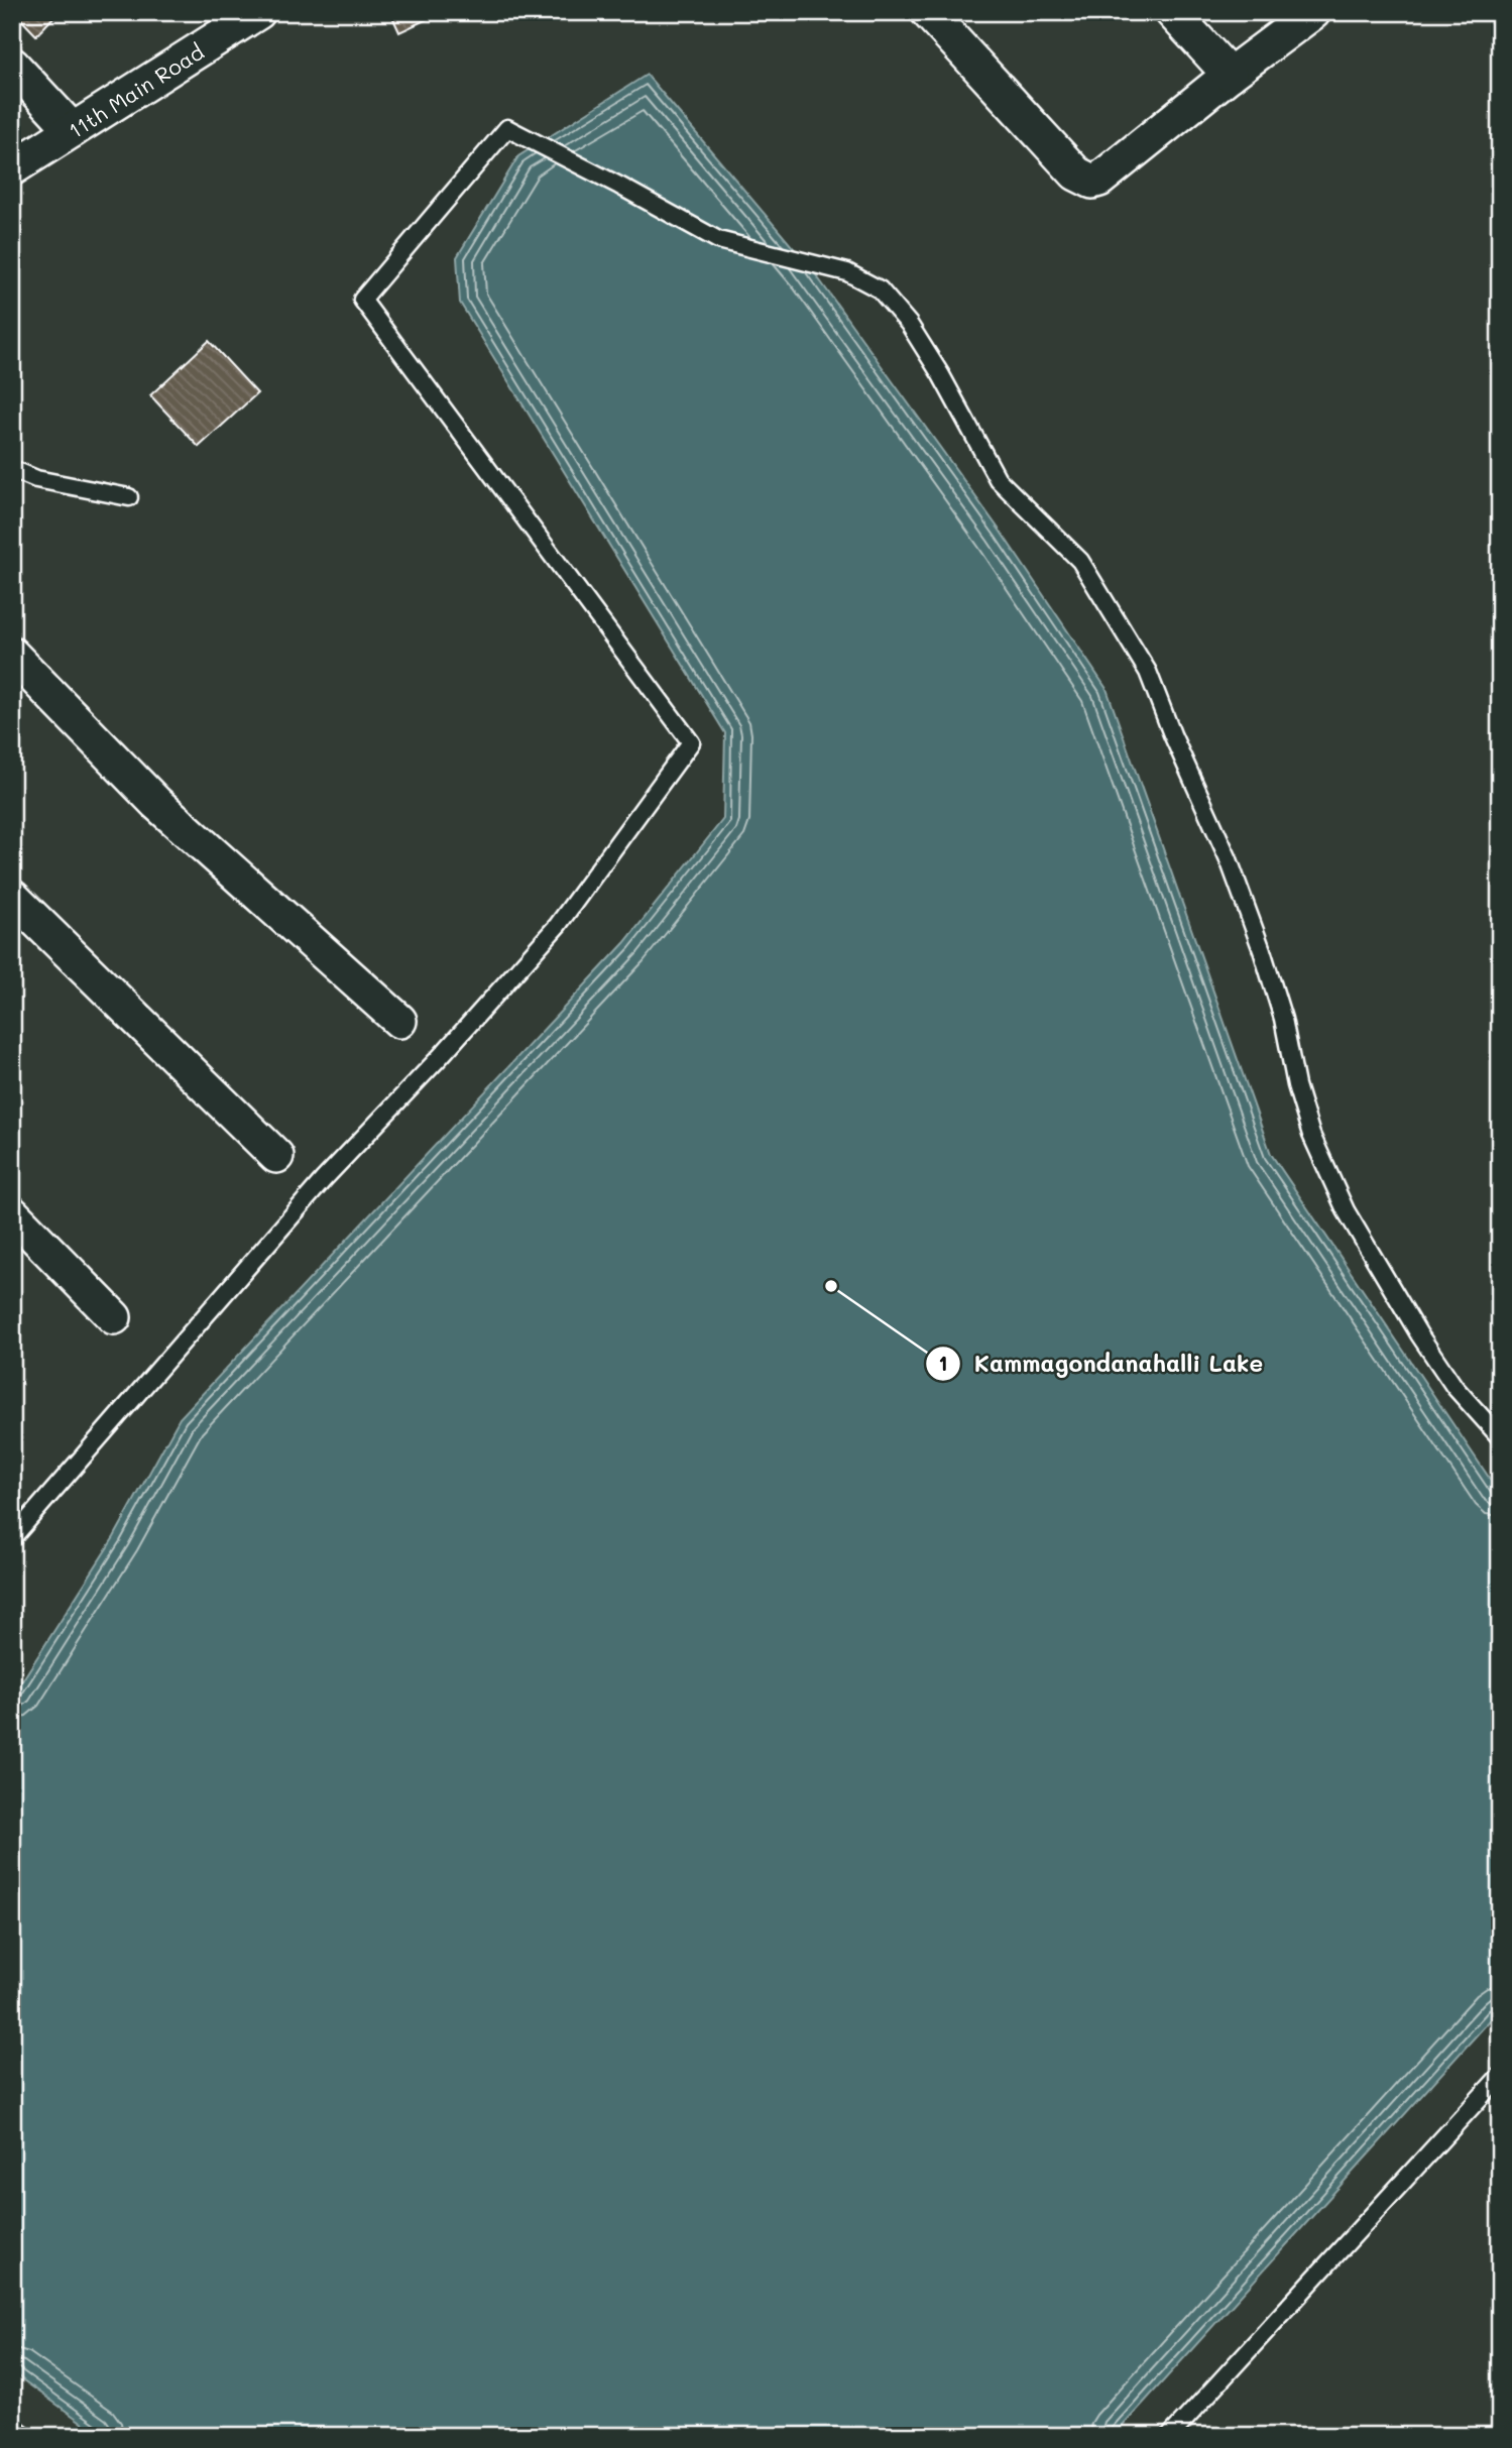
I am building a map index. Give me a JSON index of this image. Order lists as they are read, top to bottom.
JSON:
{
  "streets": {
    "street": ["11th Main Road"]
  },
  "places": ["Kammagondanahalli Lake"]
}
